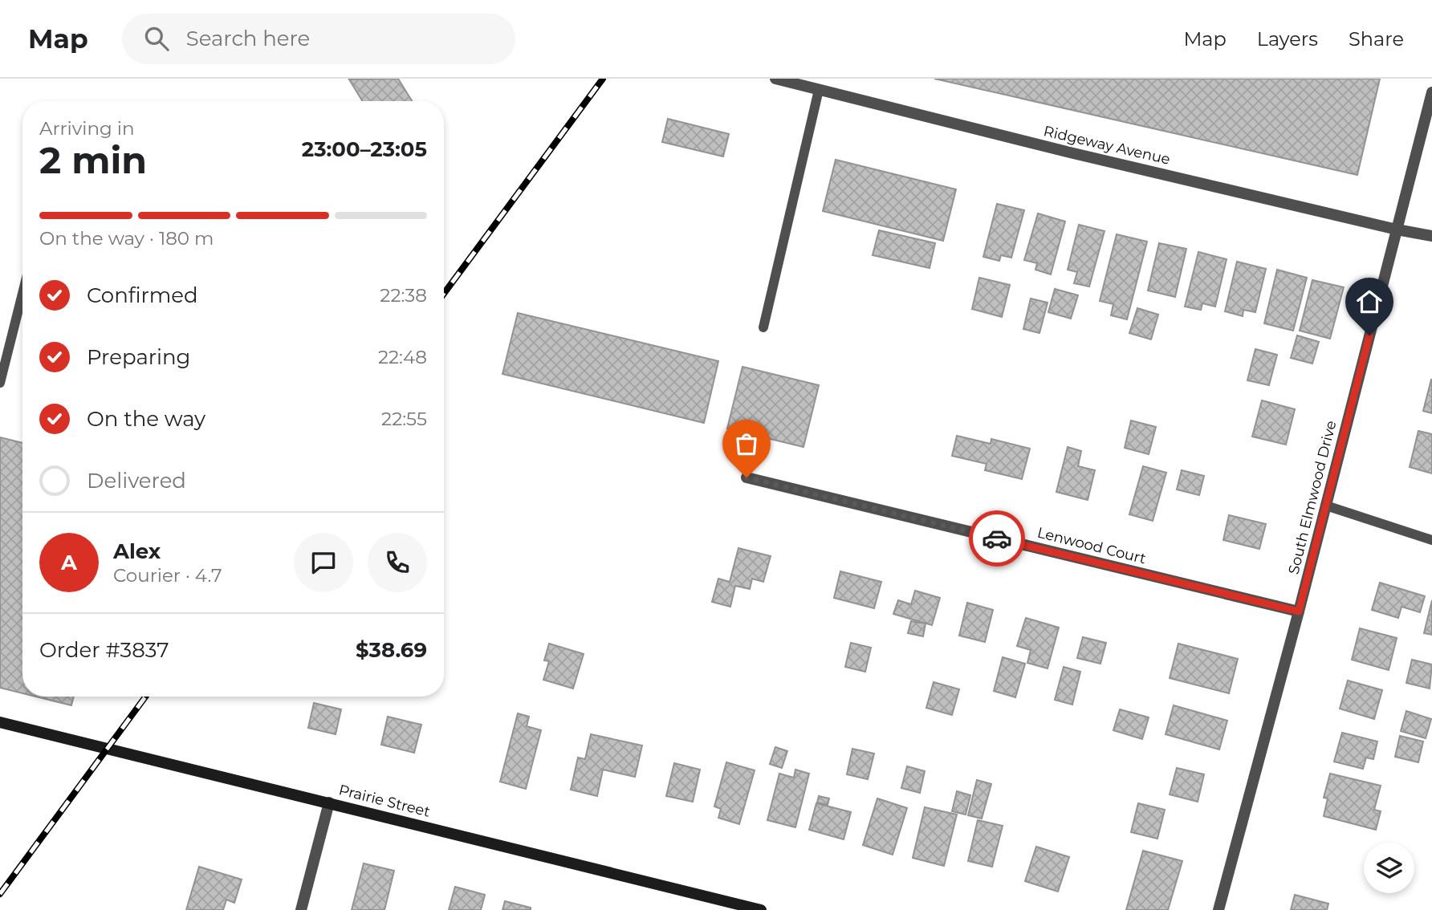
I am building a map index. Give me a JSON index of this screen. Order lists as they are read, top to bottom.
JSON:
{
  "streets": {
    "street": [
      "Ridgeway Avenue",
      "South Elmwood Drive",
      "Lenwood Court",
      "Prairie Street"
    ]
  },
  "crossings": [
    ["Ridgeway Avenue", "South Elmwood Drive"],
    ["South Elmwood Drive", "Lenwood Court"]
  ],
  "page": {
    "header": "Map",
    "search": "Search here",
    "nav": ["Map", "Layers", "Share"],
    "heading": ["2 min", "Arriving in", "23:00–23:05"],
    "panel": [
      "Alex",
      "Courier · 4.7",
      "Order #3837",
      "$38.69"
    ],
    "bar": "On the way · 180 m",
    "list": [
      ["Confirmed", "22:38"],
      ["Preparing", "22:48"],
      ["On the way", "22:55"],
      "Delivered"
    ],
    "round": "A"
  }
}
